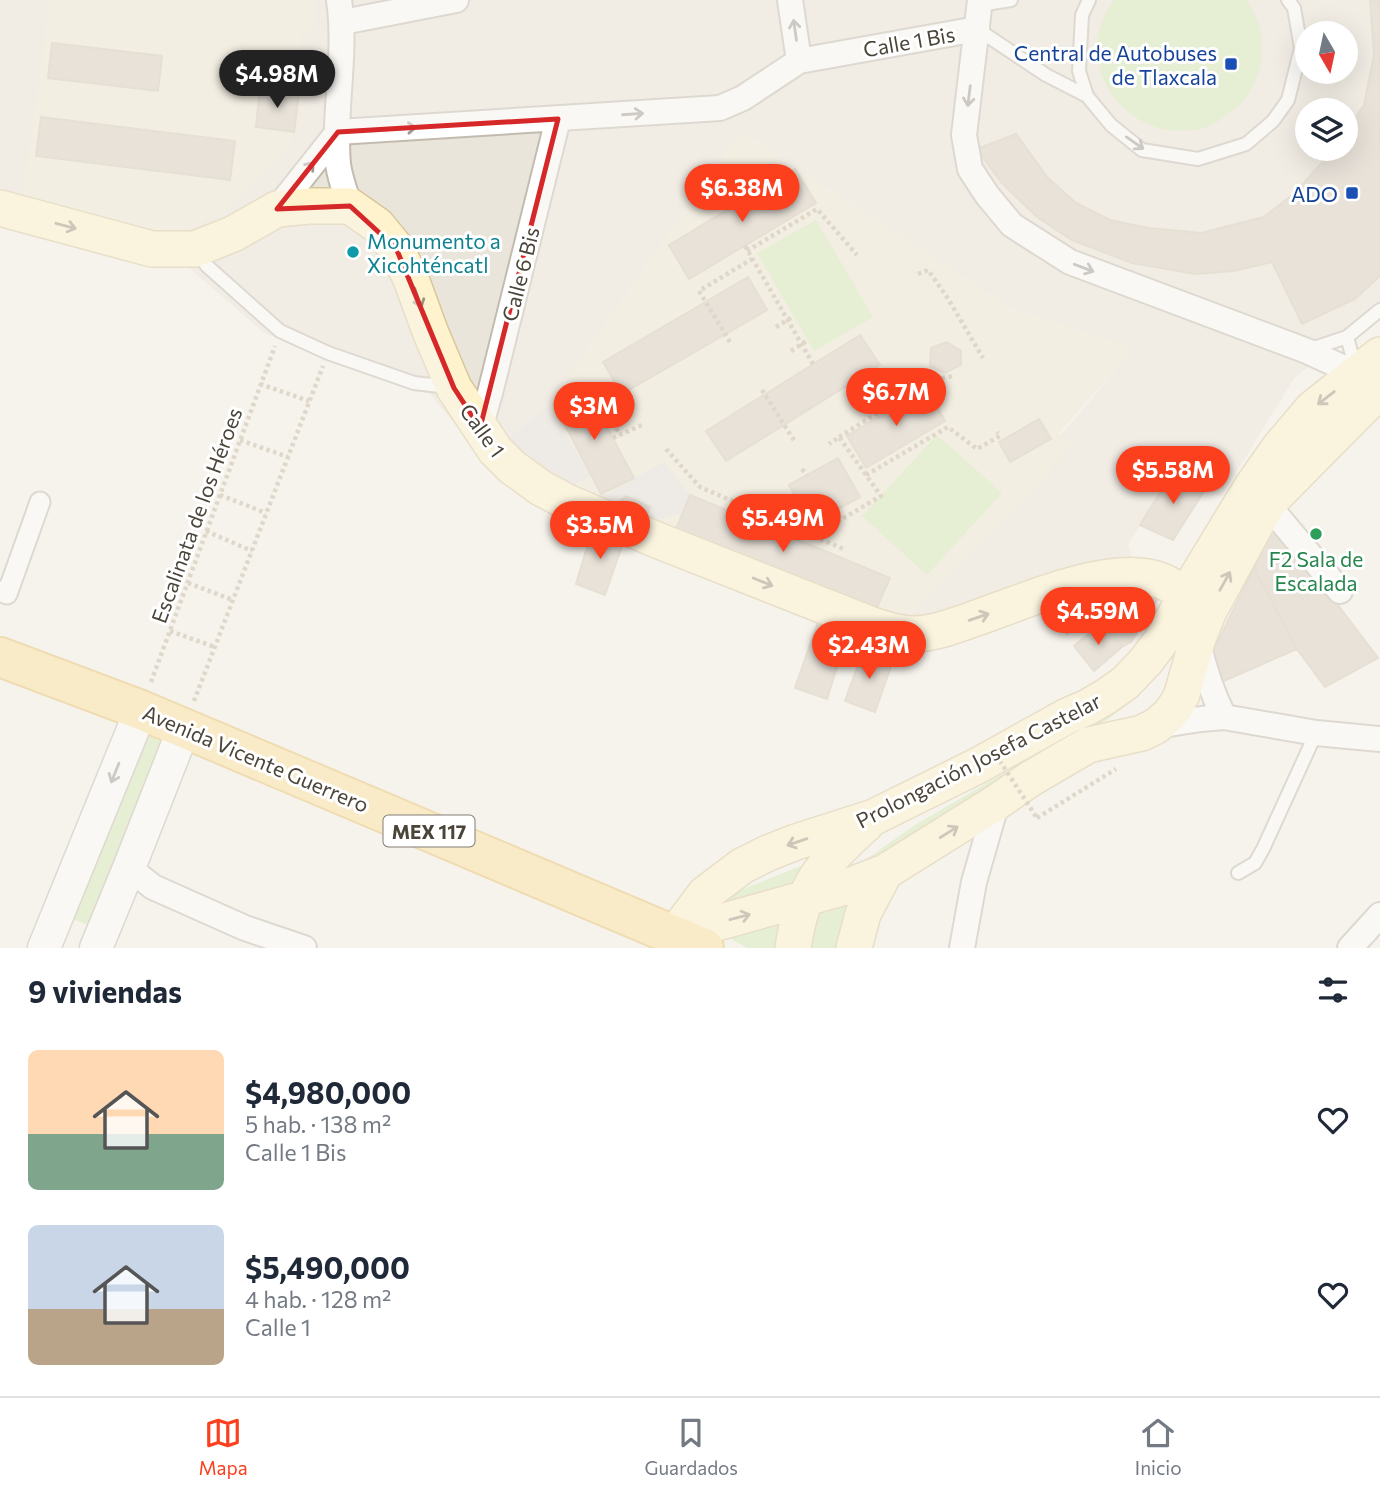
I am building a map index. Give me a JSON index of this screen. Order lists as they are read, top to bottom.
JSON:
{
  "streets": {
    "main road": [
      "Calle 1",
      "Avenida Vicente Guerrero",
      "Prolongación Josefa Castelar",
      "MEX 117"
    ],
    "street": ["Calle 1 Bis", "Calle 6 Bis"],
    "path": ["Escalinata de los Héroes"]
  },
  "crossings": [
    ["Calle 1 Bis", "Calle 6 Bis"],
    ["Calle 1 Bis", "Prolongación Josefa Castelar"],
    ["Calle 6 Bis", "Calle 1"],
    ["Calle 1", "Prolongación Josefa Castelar"],
    ["Escalinata de los Héroes", "Avenida Vicente Guerrero"],
    ["Avenida Vicente Guerrero", "Prolongación Josefa Castelar"]
  ],
  "one_way": ["Calle 1 Bis", "Calle 1"],
  "places": {
    "transit": ["Central de Autobuses de Tlaxcala", "ADO"],
    "other": ["Monumento a Xicohténcatl", "F2 Sala de Escalada"]
  },
  "north": "bottom",
  "page": {
    "price": [
      "$4.98M",
      "$6.38M",
      "$6.7M",
      "$3M",
      "$5.58M",
      "$5.49M",
      "$3.5M",
      "$4.59M",
      "$2.43M"
    ],
    "heading": "9 viviendas",
    "list": [
      {
        "name": "$4,980,000",
        "note": "5 hab. · 138 m² · Calle 1 Bis"
      },
      {
        "name": "$5,490,000",
        "note": "4 hab. · 128 m² · Calle 1"
      }
    ],
    "tabs": ["Mapa", "Guardados", "Inicio"]
  }
}
